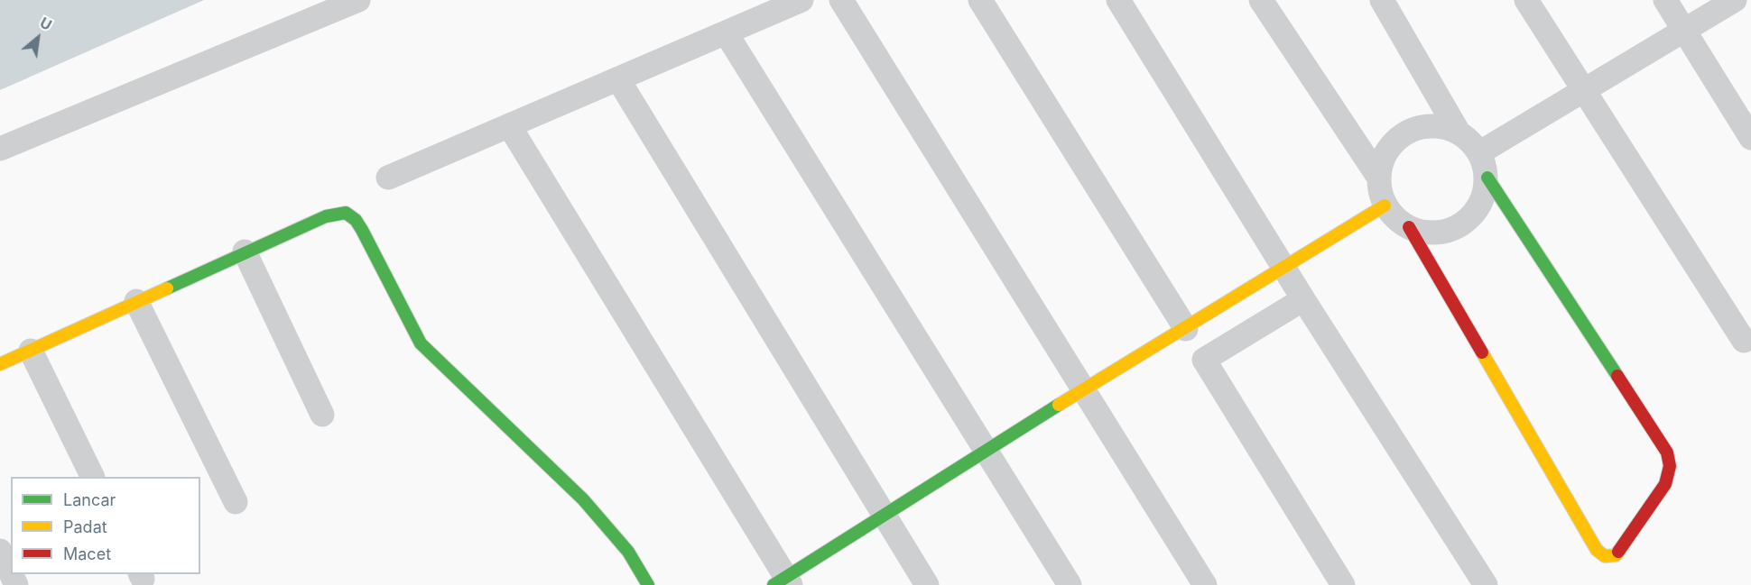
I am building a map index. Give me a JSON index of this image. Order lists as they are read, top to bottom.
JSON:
{
  "legend": ["Lancar", "Padat", "Macet"],
  "north": "top right"
}
